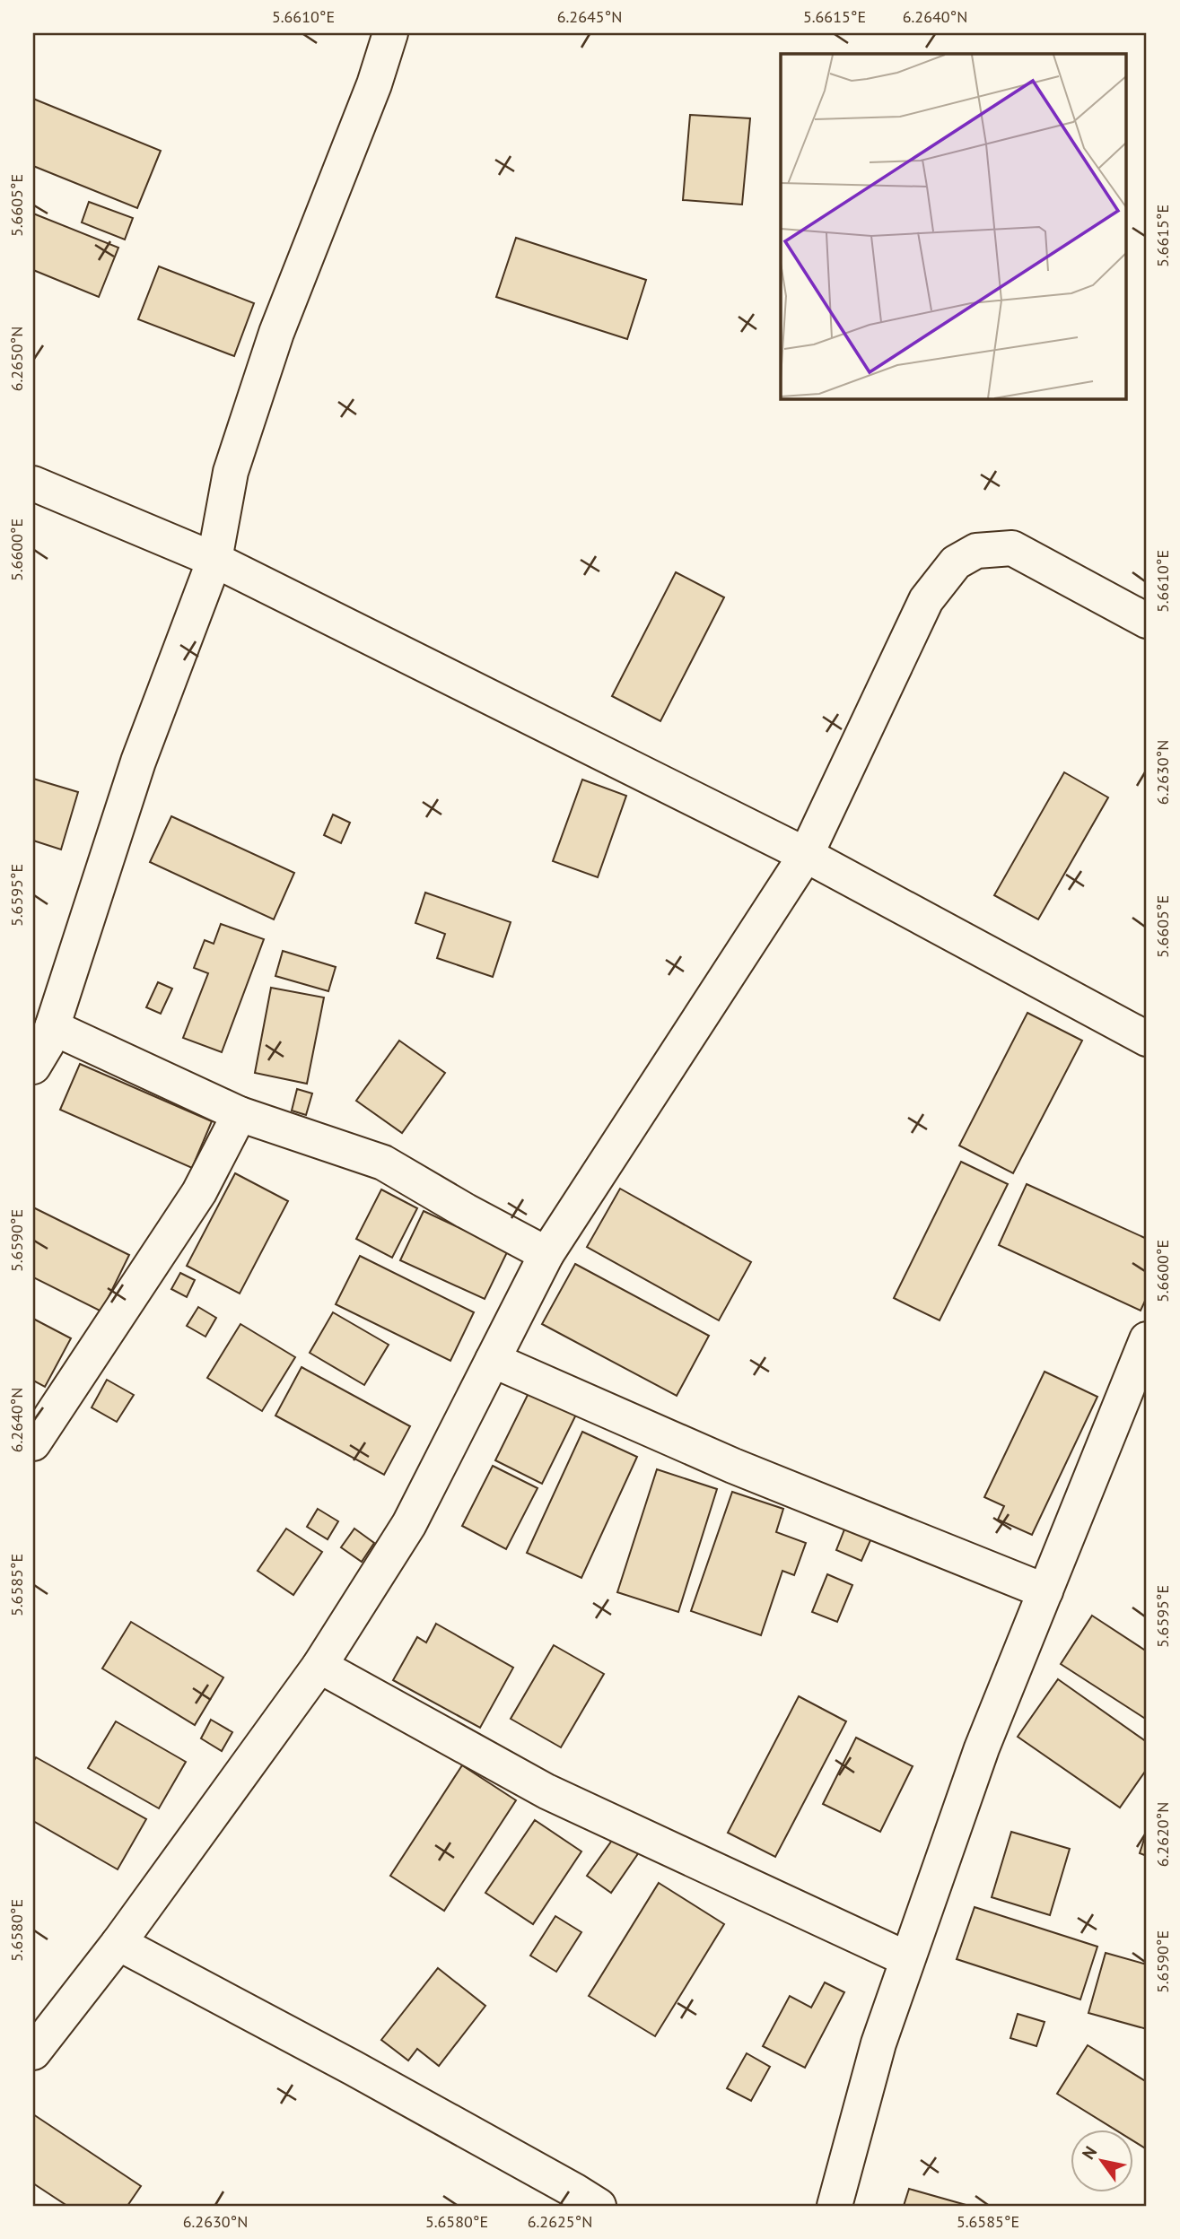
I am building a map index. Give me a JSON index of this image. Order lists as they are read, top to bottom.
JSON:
{
  "north": "top left",
  "coordinates": [
    "5.6610°E",
    "6.2645°N",
    "5.6615°E",
    "6.2640°N",
    "5.6605°E",
    "6.2650°N",
    "5.6600°E",
    "6.2630°N",
    "5.6595°E",
    "5.6590°E",
    "5.6585°E",
    "6.2620°N",
    "5.6580°E",
    "6.2625°N"
  ]
}
